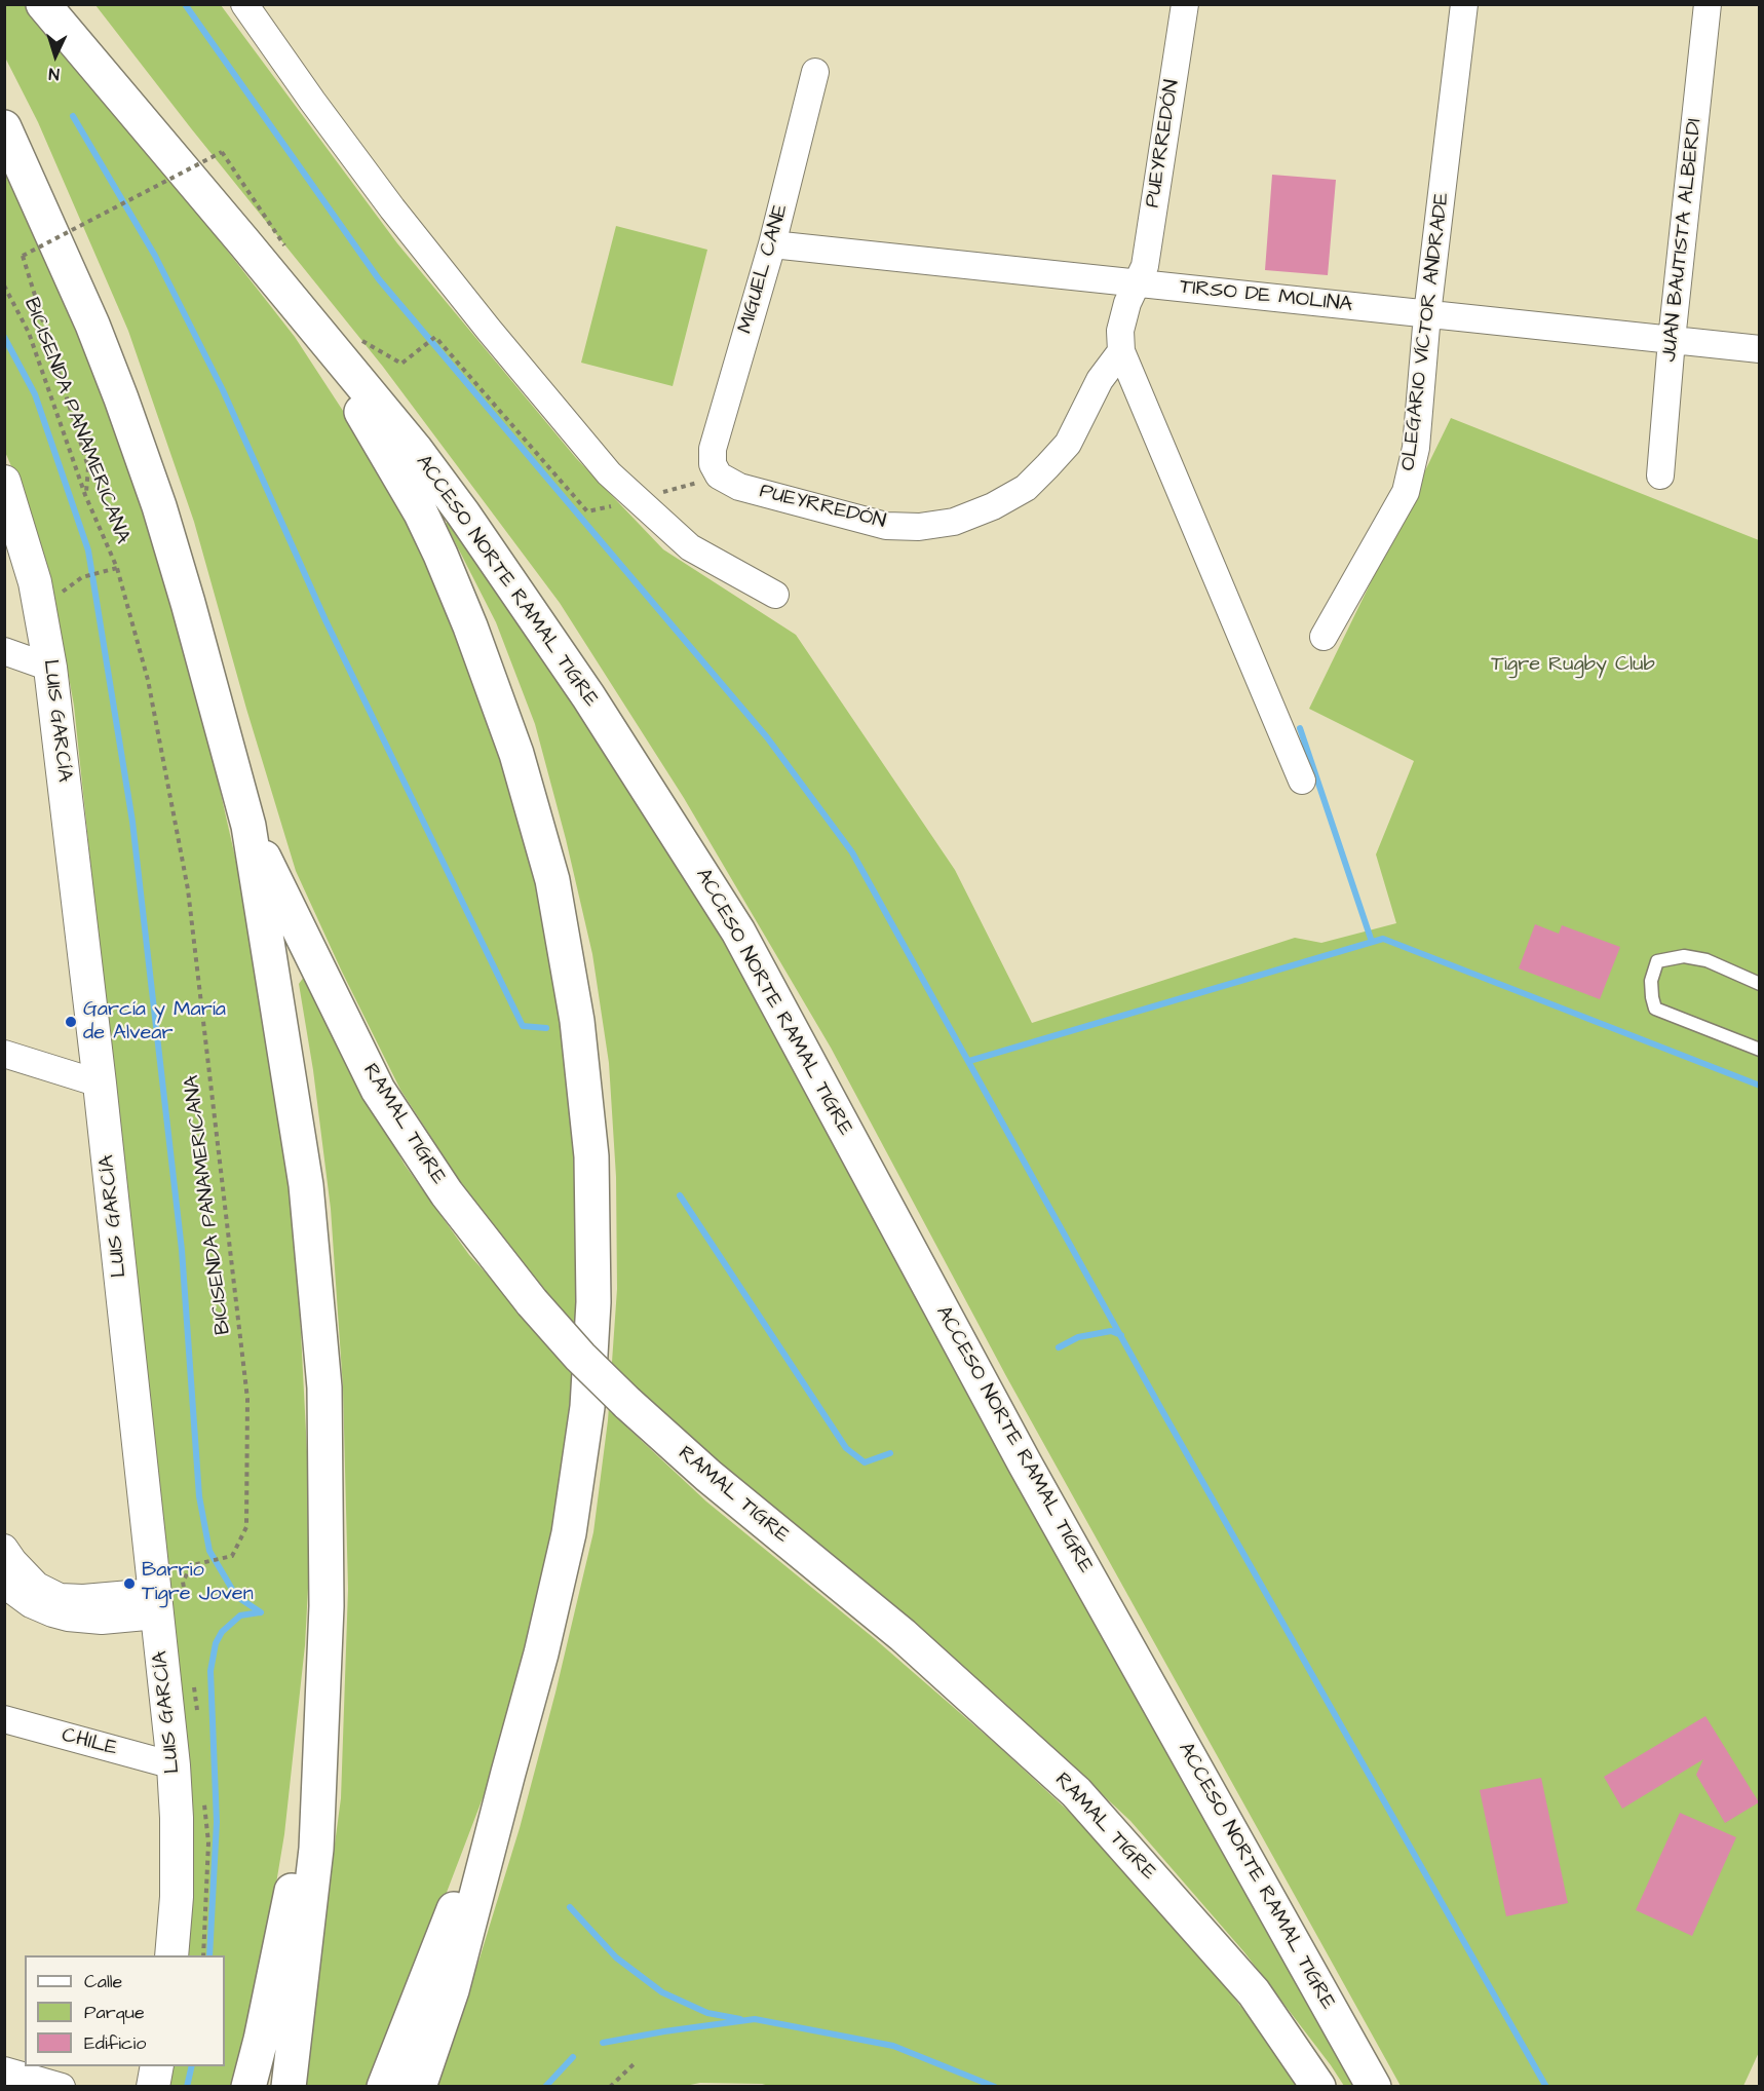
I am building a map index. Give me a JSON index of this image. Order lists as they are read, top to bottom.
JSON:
{
  "streets": {
    "highway": ["ACCESO NORTE RAMAL TIGRE", "RAMAL TIGRE"],
    "street": [
      "PUEYRREDÓN",
      "JUAN BAUTISTA ALBERDI",
      "MIGUEL CANE",
      "TIRSO DE MOLINA",
      "OLEGARIO VÍCTOR ANDRADE",
      "LUIS GARCÍA",
      "CHILE"
    ],
    "path": ["BICISENDA PANAMERICANA"]
  },
  "crossings": [
    ["PUEYRREDÓN", "MIGUEL CANE"],
    ["PUEYRREDÓN", "TIRSO DE MOLINA"],
    ["JUAN BAUTISTA ALBERDI", "TIRSO DE MOLINA"],
    ["MIGUEL CANE", "TIRSO DE MOLINA"],
    ["TIRSO DE MOLINA", "OLEGARIO VÍCTOR ANDRADE"],
    ["LUIS GARCÍA", "CHILE"]
  ],
  "parks": ["Tigre Rugby Club"],
  "places": ["García y María de Alvear", "Barrio Tigre Joven"],
  "legend": ["Calle", "Parque", "Edificio"],
  "north": "bottom"
}
